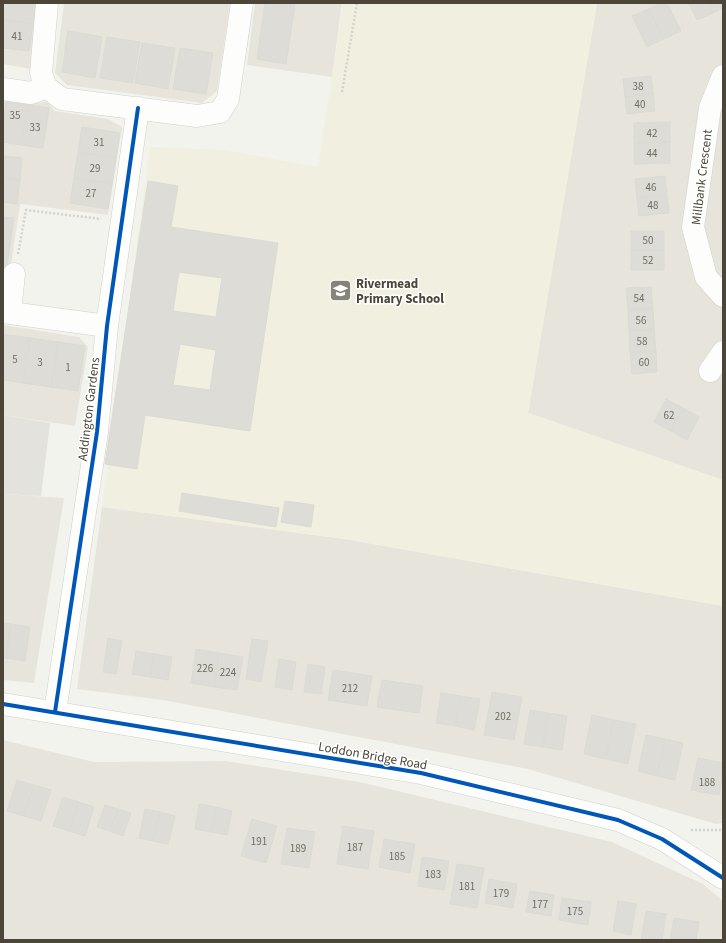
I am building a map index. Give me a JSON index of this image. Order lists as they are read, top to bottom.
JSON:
{
  "streets": {
    "street": ["Millbank Crescent", "Addington Gardens", "Loddon Bridge Road"]
  },
  "crossings": [
    ["Addington Gardens", "Loddon Bridge Road"]
  ],
  "places": {
    "school or university": ["Rivermead Primary School"]
  },
  "house_numbers": [
    "41",
    "38",
    "40",
    "35",
    "33",
    "42",
    "31",
    "44",
    "29",
    "46",
    "27",
    "48",
    "50",
    "52",
    "54",
    "56",
    "58",
    "5",
    "3",
    "60",
    "1",
    "62",
    "226",
    "224",
    "212",
    "202",
    "188",
    "191",
    "187",
    "189",
    "185",
    "183",
    "181",
    "179",
    "177",
    "175"
  ]
}
